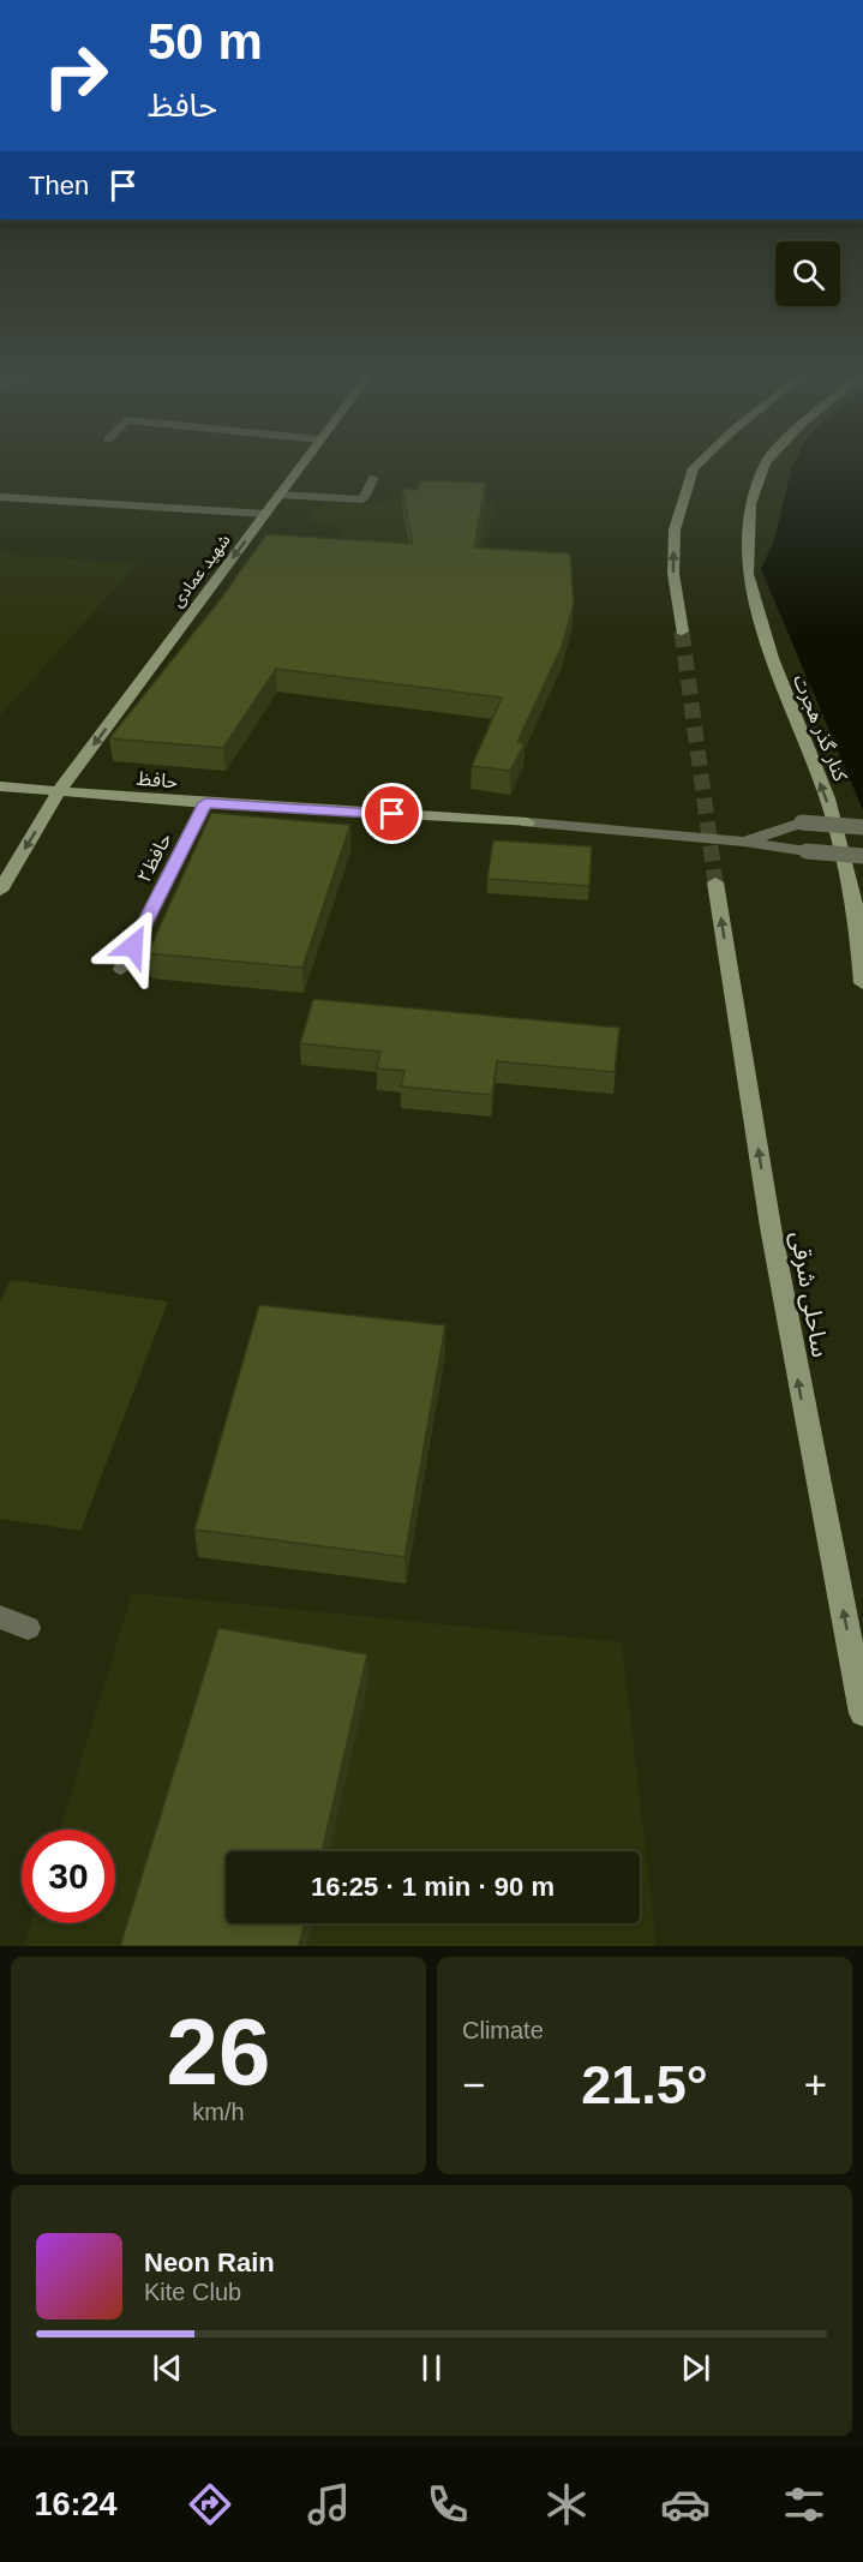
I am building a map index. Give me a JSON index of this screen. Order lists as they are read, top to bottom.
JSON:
{
  "streets": {
    "main road": [
      "شهید عمادی",
      "کنار گذر هجرت",
      "حافظ",
      "ساحلی شرقی"
    ],
    "street": ["۲حافظ"]
  },
  "crossings": [
    ["شهید عمادی", "حافظ"],
    ["حافظ", "۲حافظ"]
  ],
  "one_way": ["شهید عمادی", "ساحلی شرقی"],
  "page": {
    "turn": ["50 m", "حافظ"],
    "then": "Then",
    "limit": "30",
    "trip": "16:25 · 1 min · 90 m",
    "tile": [
      ["26", "km/h"],
      "Climate"
    ],
    "heat": ["−", "21.5°", "+"],
    "song": ["Neon Rain", "Kite Club"],
    "tabs": "16:24"
  }
}
